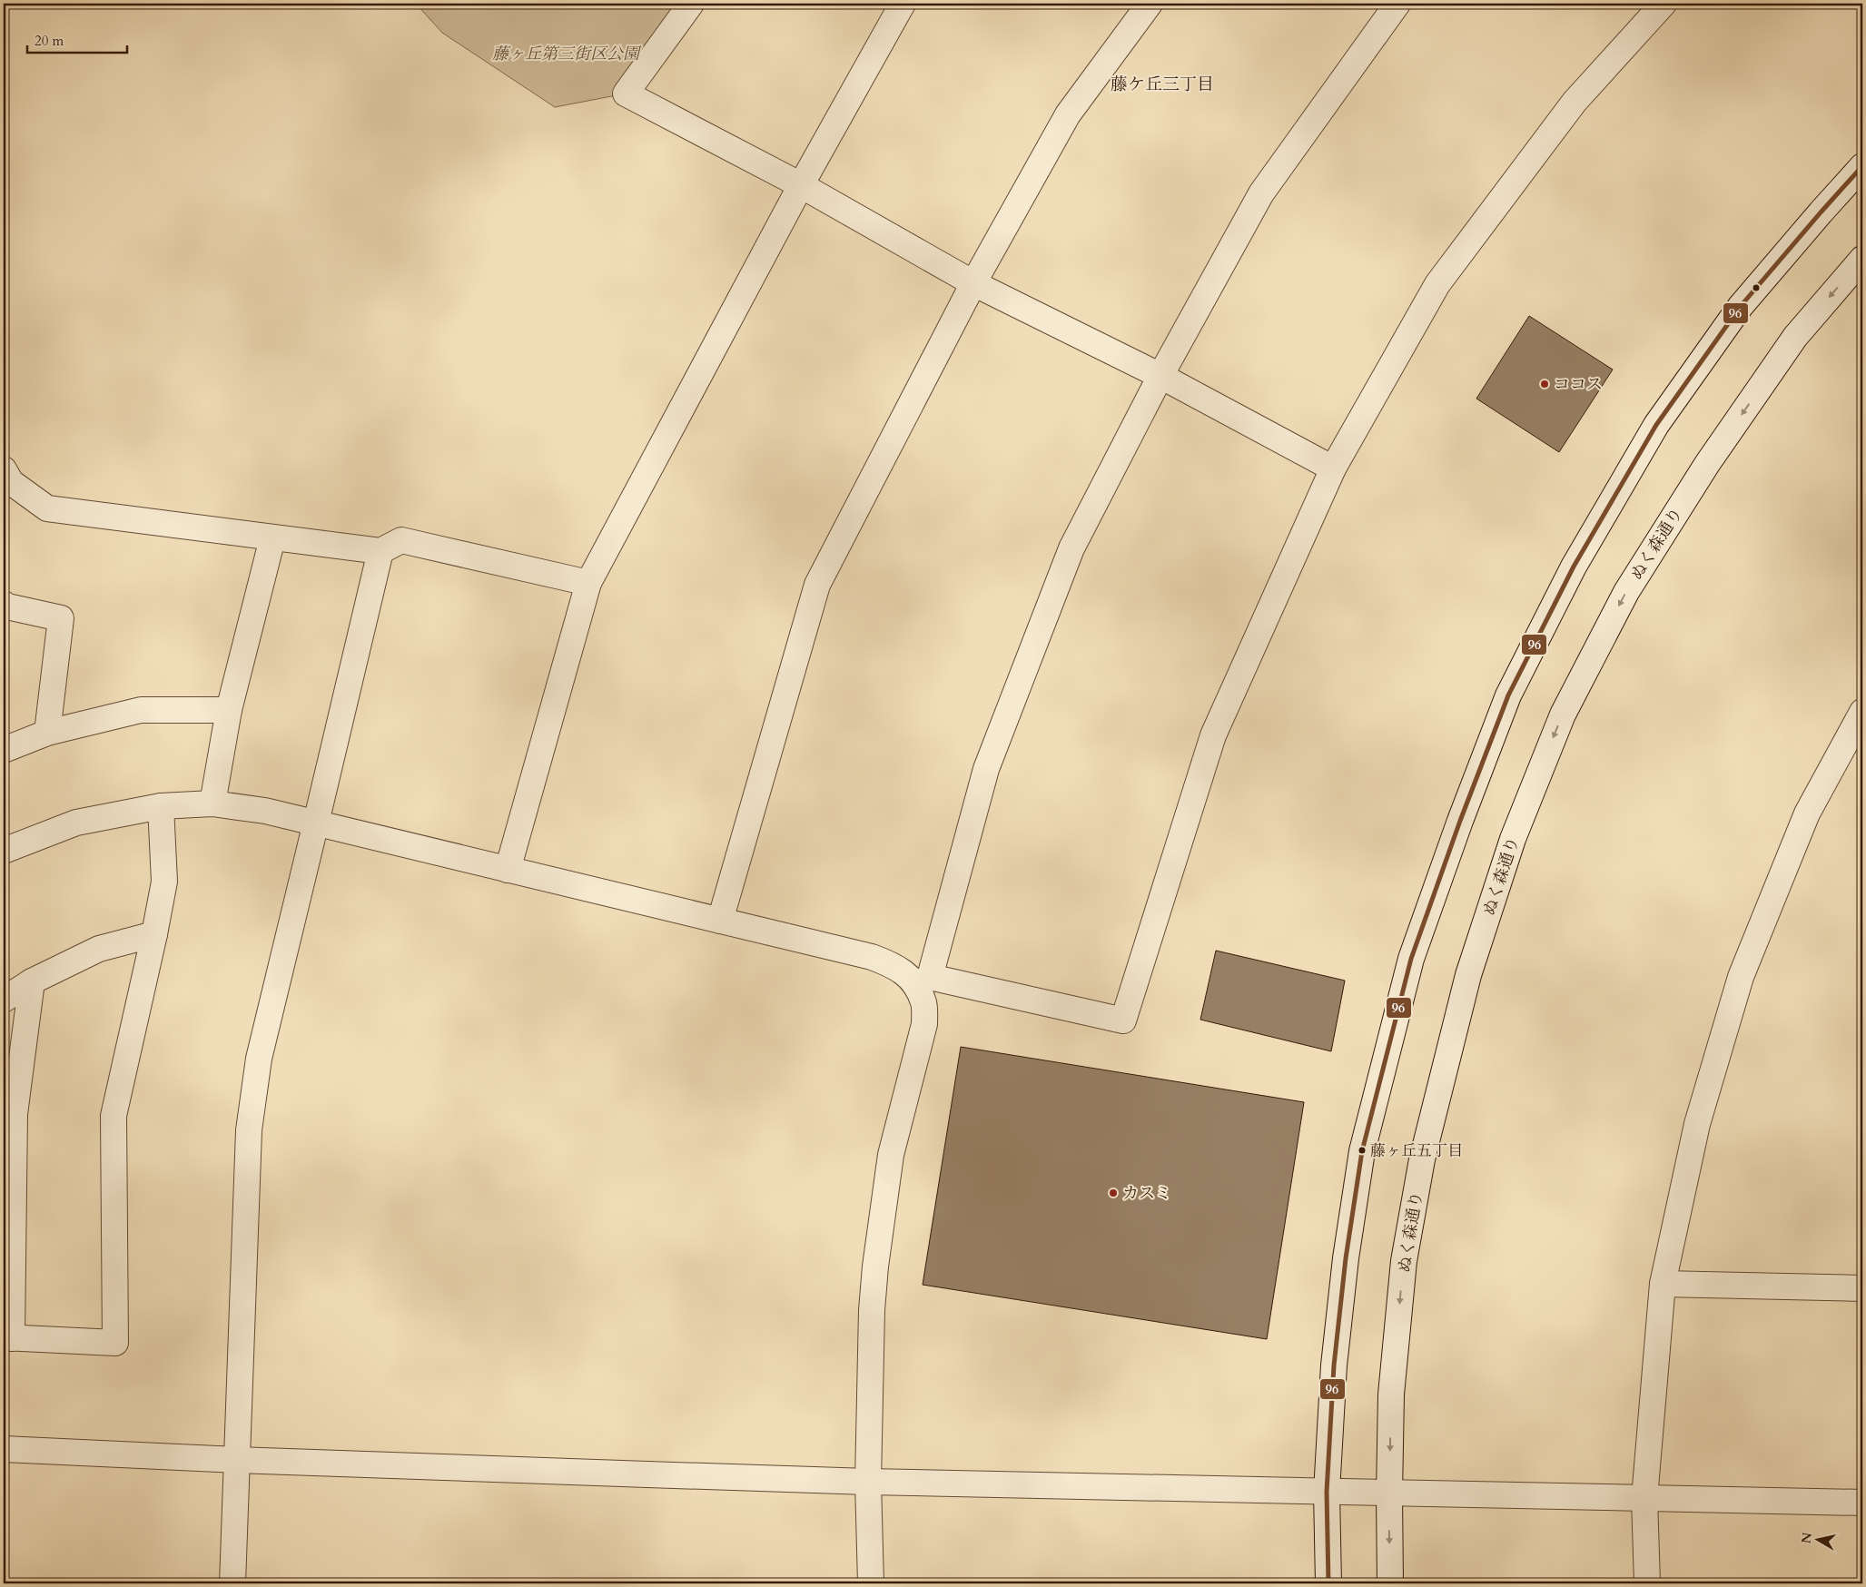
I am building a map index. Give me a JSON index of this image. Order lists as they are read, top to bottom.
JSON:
{
  "streets": {
    "street": ["ぬく森通り"]
  },
  "districts": ["藤ケ丘三丁目"],
  "parks": ["藤ヶ丘第三街区公園"],
  "places": ["ココス", "藤ヶ丘五丁目", "カスミ"],
  "lines": ["transit line 96"],
  "scale_bar": "20 m",
  "north": "left"
}
